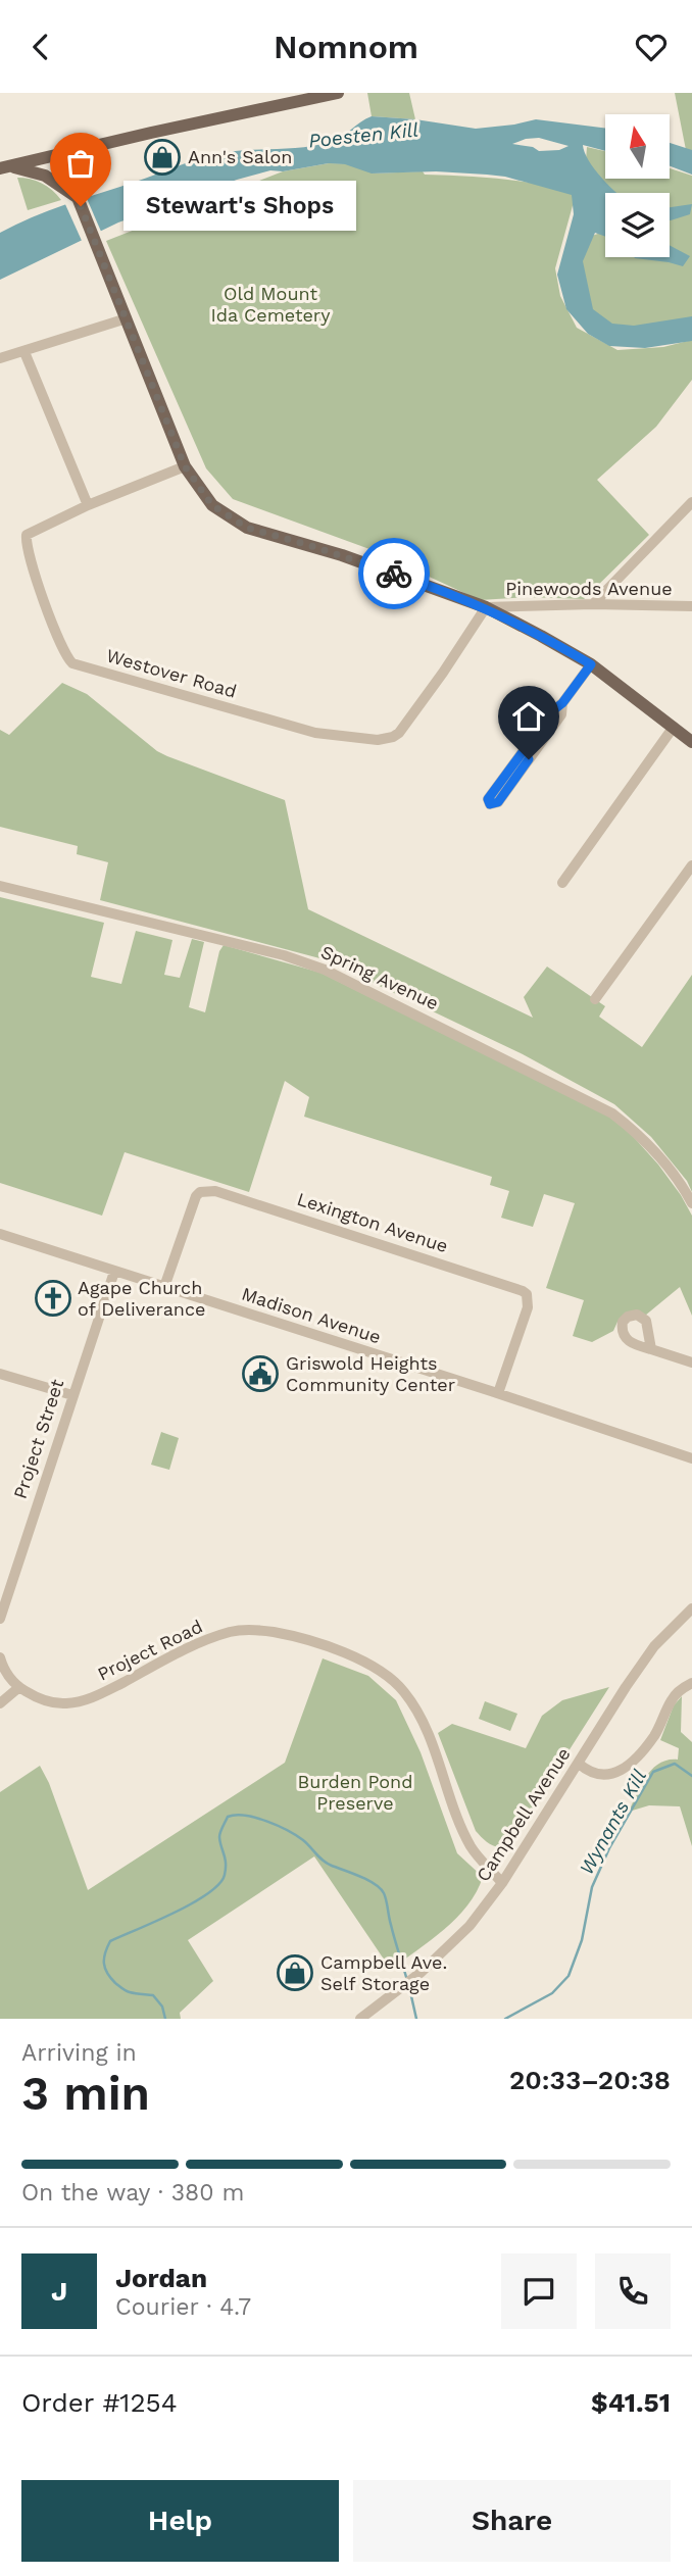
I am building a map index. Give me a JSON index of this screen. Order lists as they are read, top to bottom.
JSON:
{
  "streets": {
    "street": [
      "Pinewoods Avenue",
      "Westover Road",
      "Spring Avenue",
      "Lexington Avenue",
      "Madison Avenue",
      "Project Street",
      "Project Road",
      "Campbell Avenue"
    ]
  },
  "crossings": [
    ["Pinewoods Avenue", "Westover Road"],
    ["Lexington Avenue", "Madison Avenue"],
    ["Madison Avenue", "Project Street"],
    ["Project Road", "Campbell Avenue"]
  ],
  "water": ["Poesten Kill", "Wynants Kill"],
  "parks": ["Old Mount Ida Cemetery", "Burden Pond Preserve"],
  "places": {
    "shop": ["Ann's Salon", "Campbell Ave. Self Storage"],
    "other": ["Stewart's Shops"],
    "church": ["Agape Church of Deliverance"],
    "public building": ["Griswold Heights Community Center"]
  },
  "north": "top",
  "page": {
    "header": "Nomnom",
    "bubble": "Stewart's Shops",
    "heading": ["3 min", "Arriving in", "20:33–20:38"],
    "panel": [
      "Jordan",
      "Courier · 4.7",
      "Order #1254",
      "$41.51"
    ],
    "bar": "On the way · 380 m",
    "round": "J",
    "buttons": ["Help", "Share"]
  }
}
